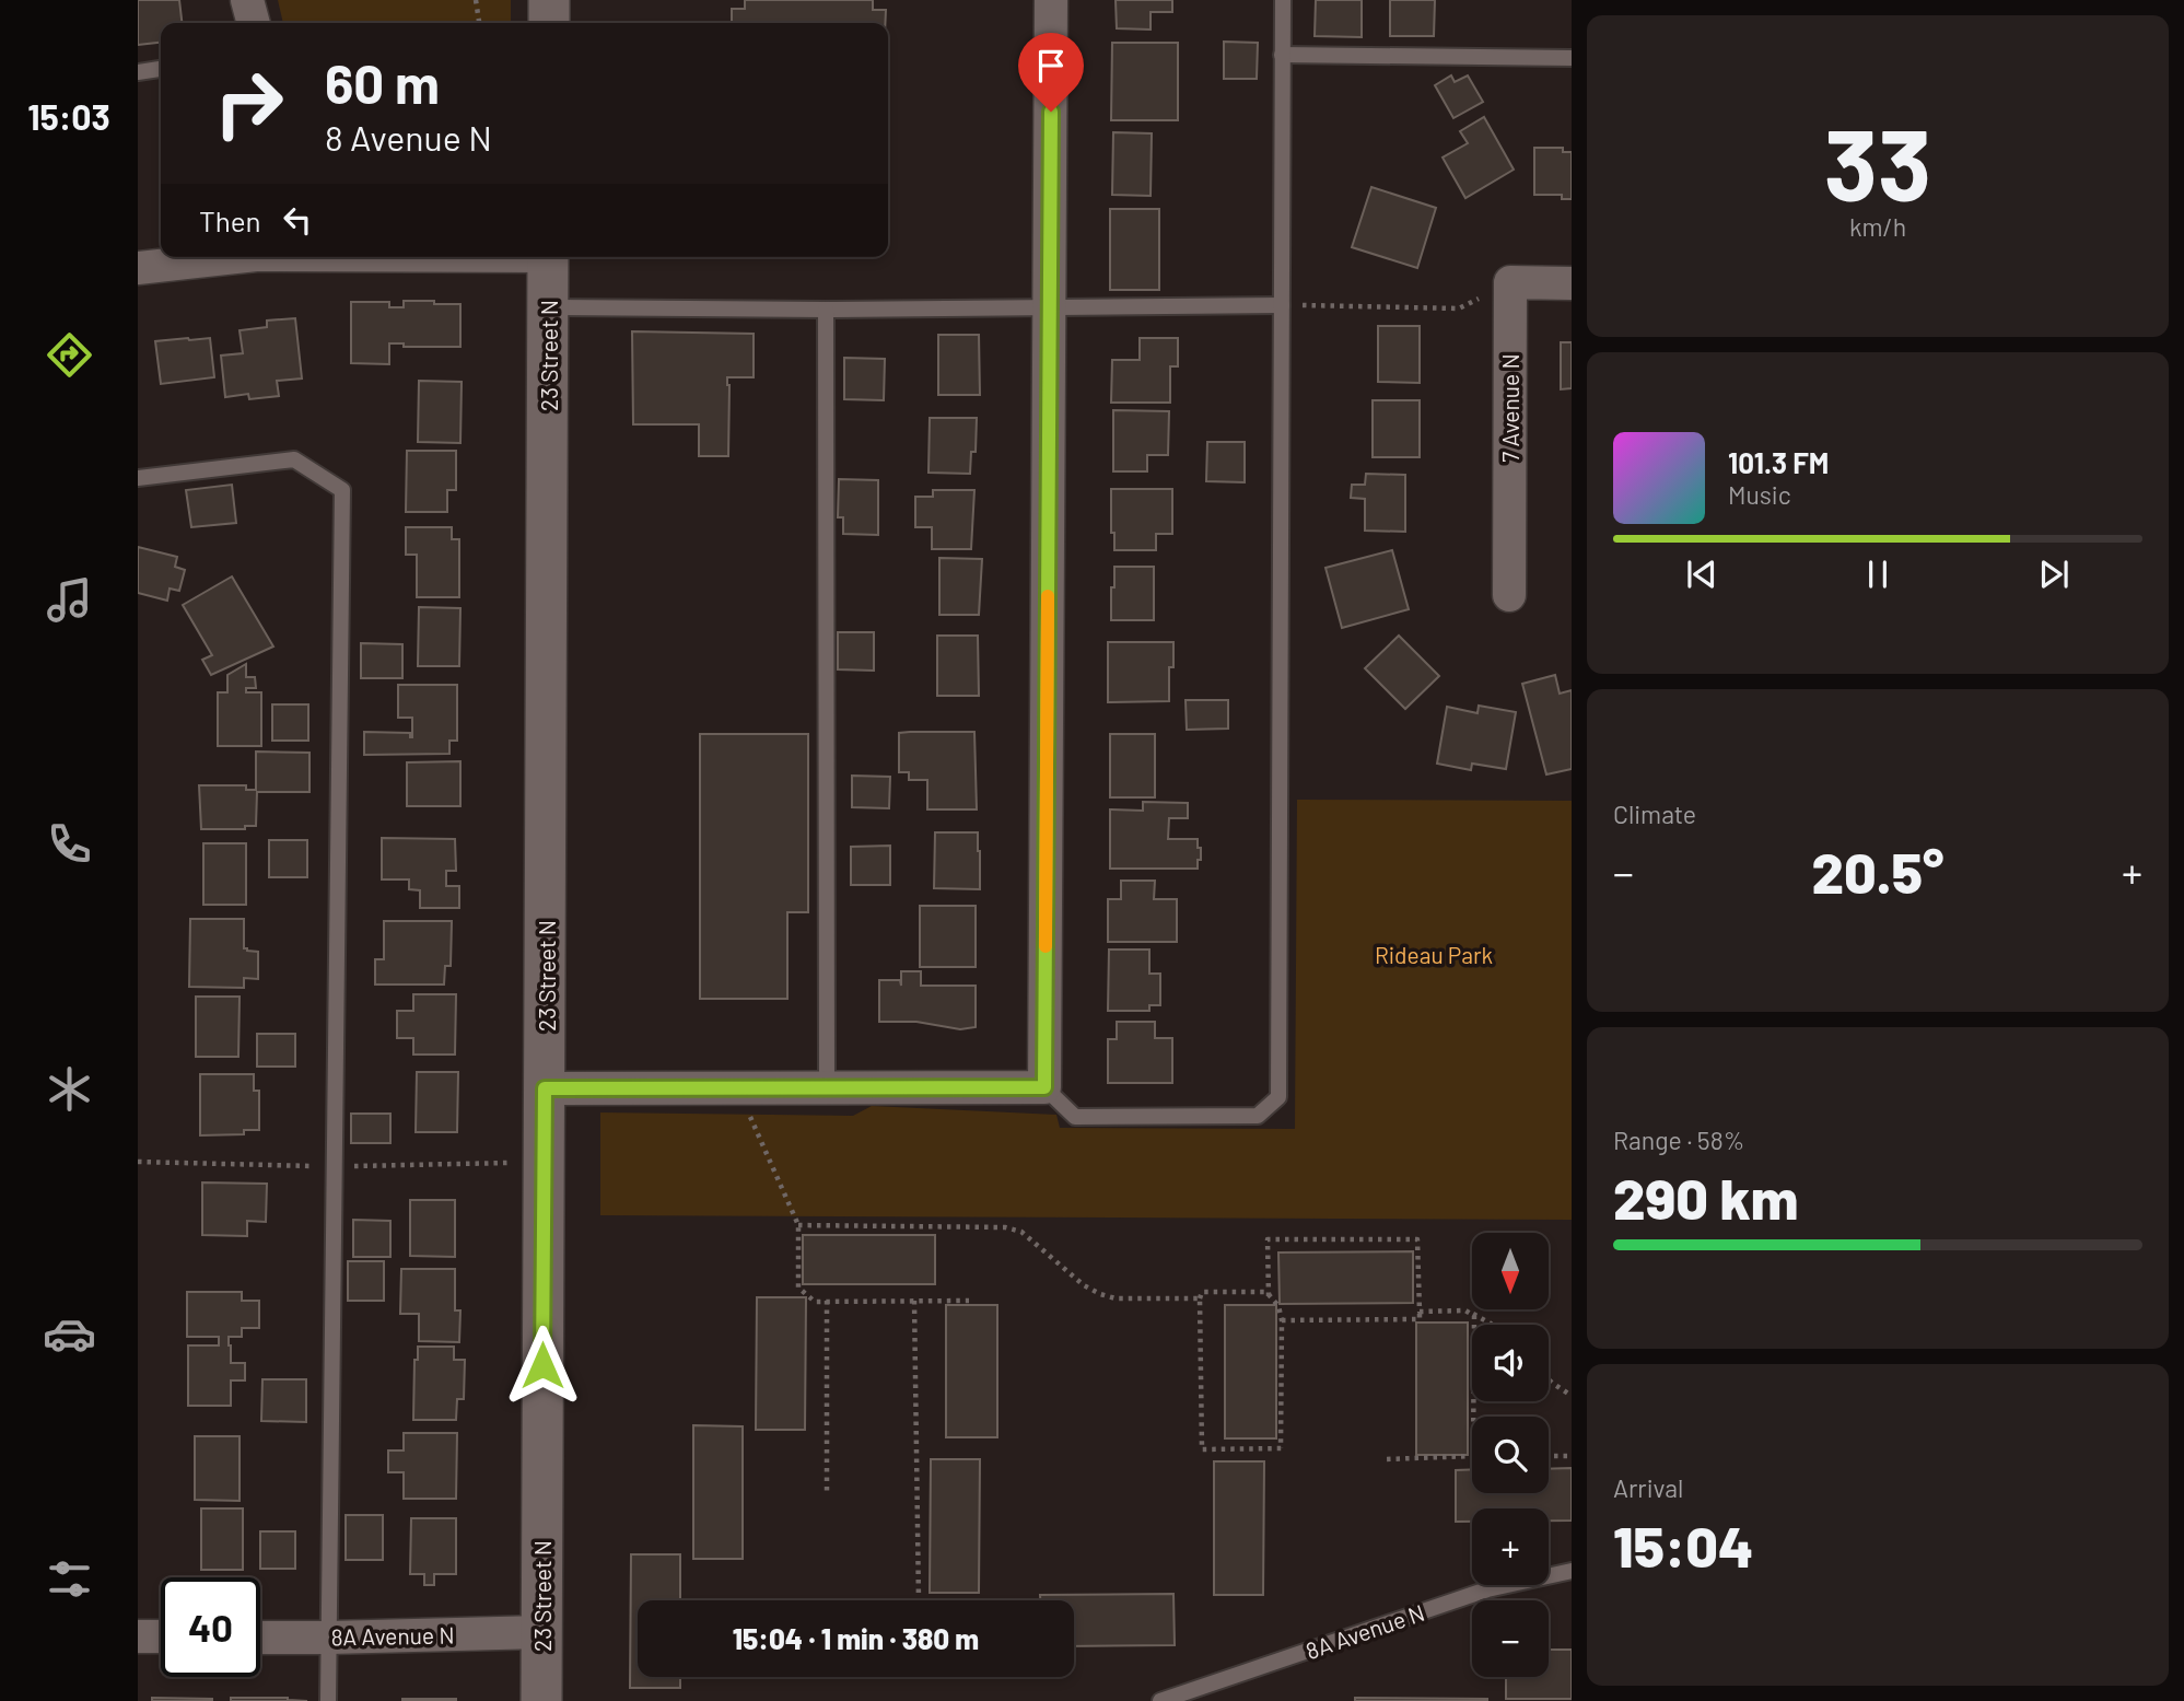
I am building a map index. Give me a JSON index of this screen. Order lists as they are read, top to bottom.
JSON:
{
  "streets": {
    "street": ["23 Street N", "7 Avenue N", "8A Avenue N"]
  },
  "crossings": [
    ["23 Street N", "8A Avenue N"]
  ],
  "parks": ["Rideau Park"],
  "north": "bottom",
  "page": {
    "tabs": "15:03",
    "tile": [
      ["33", "km/h"],
      "Climate",
      ["Range · 58%", "290 km"],
      ["Arrival", "15:04"]
    ],
    "turn": ["60 m", "8 Avenue N"],
    "then": "Then",
    "song": ["101.3 FM", "Music"],
    "heat": ["−", "20.5°", "+"],
    "map_buttons": ["+", "−"],
    "limit": "40",
    "trip": "15:04 · 1 min · 380 m"
  }
}
